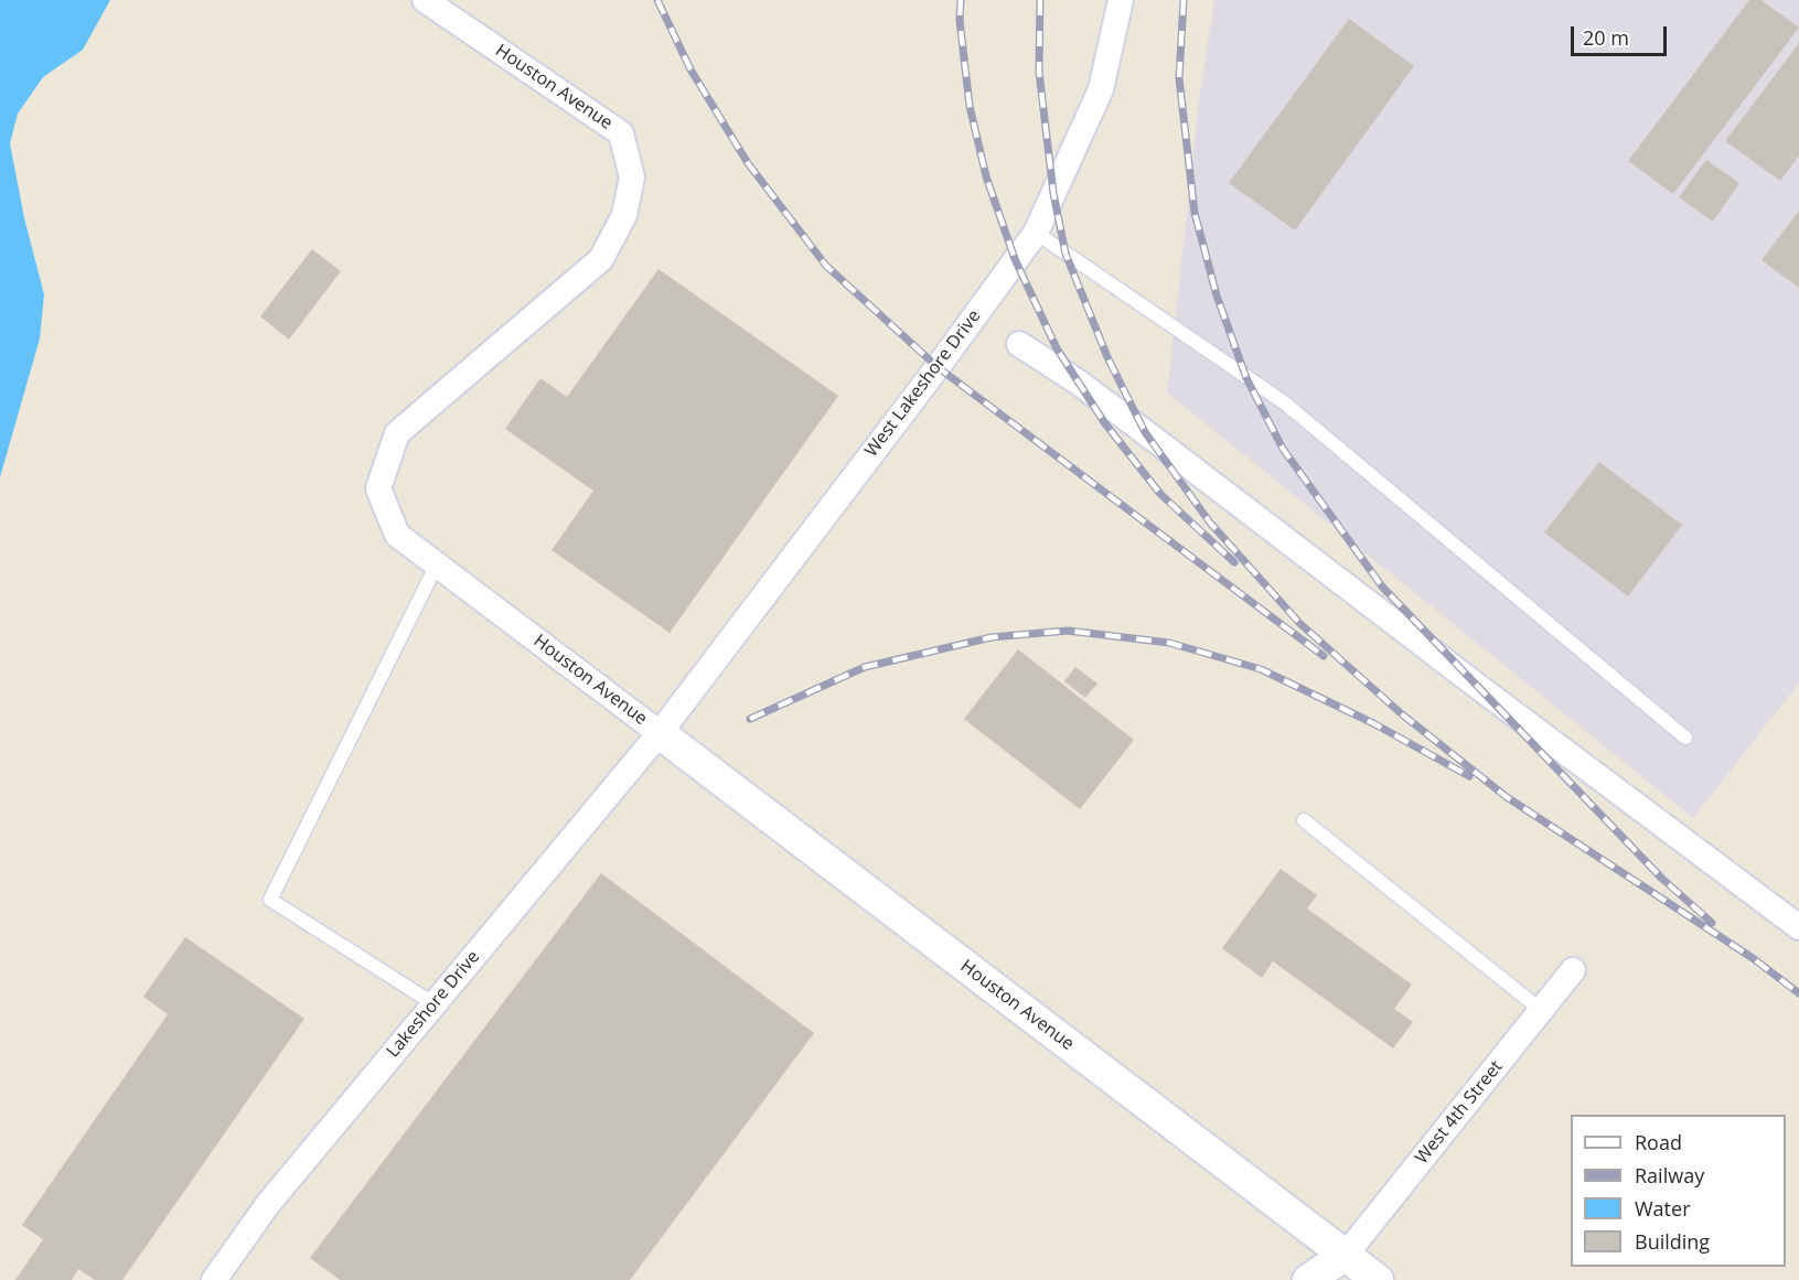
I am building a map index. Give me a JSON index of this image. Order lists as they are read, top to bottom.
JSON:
{
  "streets": {
    "street": [
      "Houston Avenue",
      "West Lakeshore Drive",
      "Lakeshore Drive",
      "West 4th Street"
    ]
  },
  "crossings": [
    ["Houston Avenue", "West Lakeshore Drive"],
    ["Houston Avenue", "Lakeshore Drive"],
    ["Houston Avenue", "West 4th Street"],
    ["West Lakeshore Drive", "Lakeshore Drive"]
  ],
  "legend": [
    "Road",
    "Railway",
    "Water",
    "Building"
  ],
  "scale_bar": "20 m"
}
